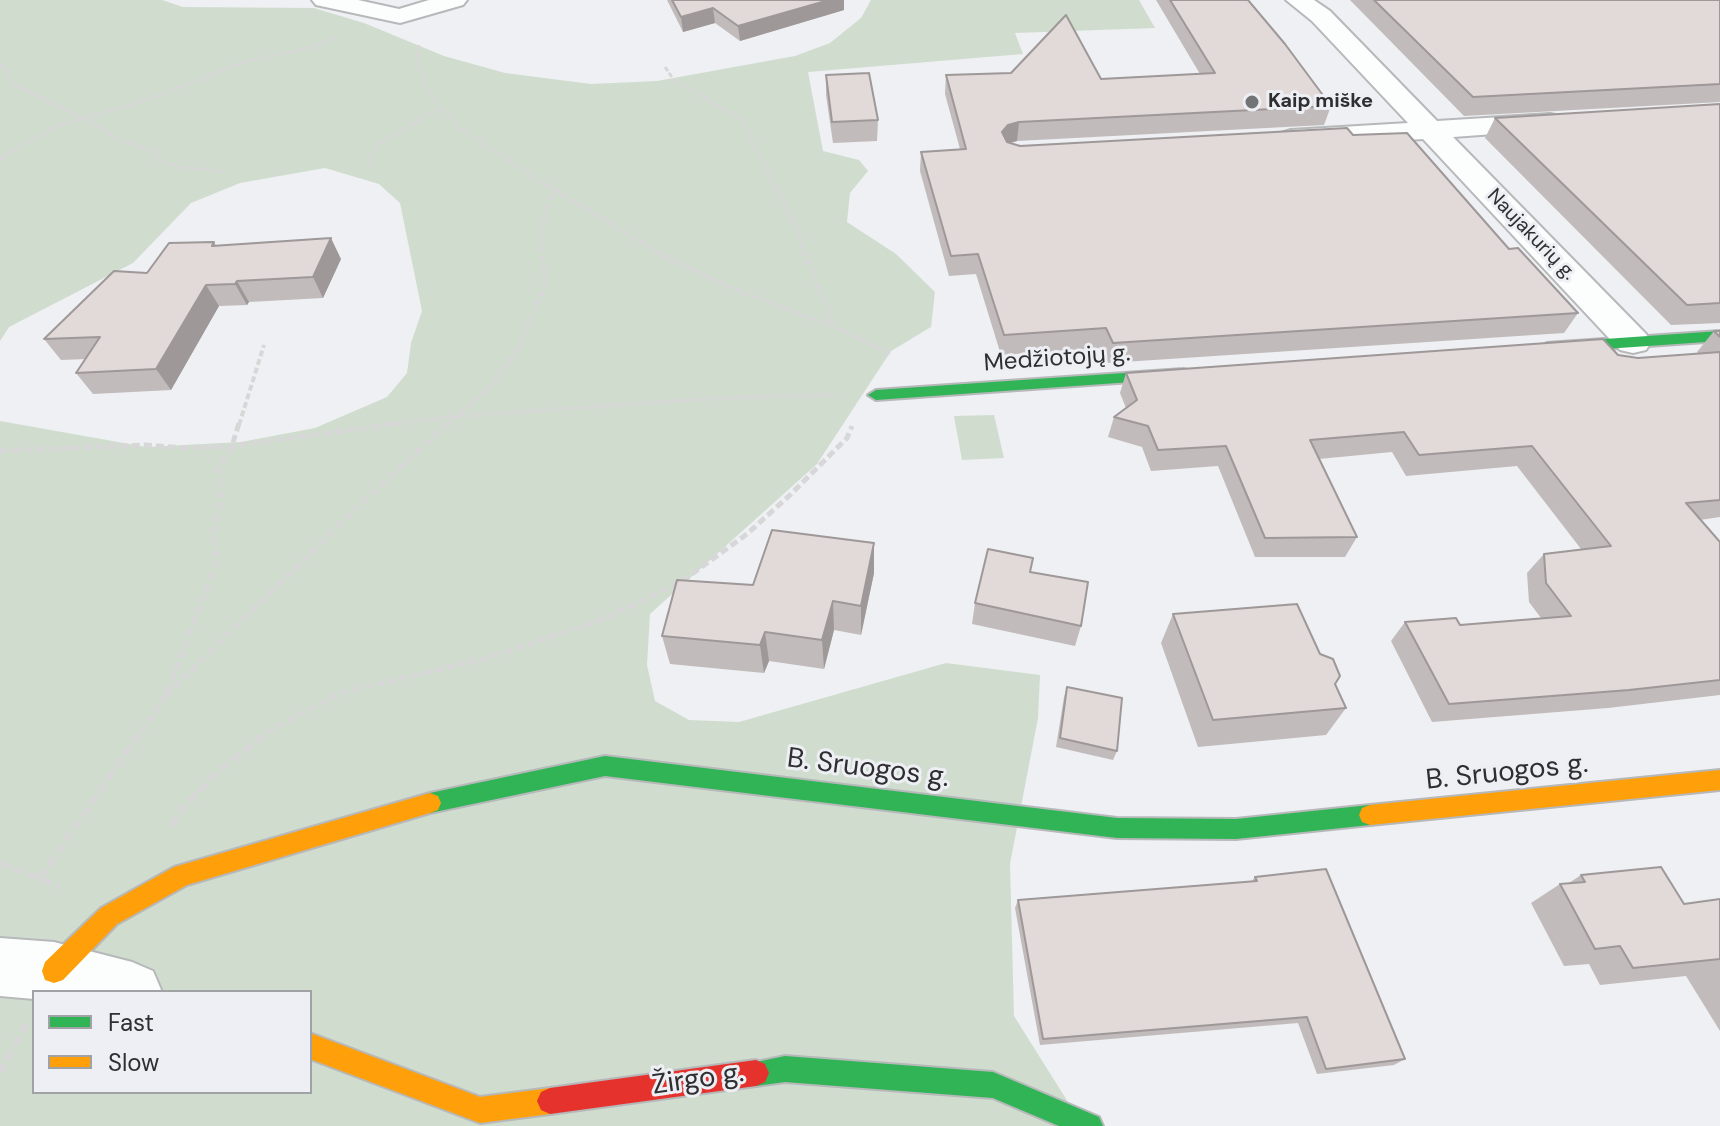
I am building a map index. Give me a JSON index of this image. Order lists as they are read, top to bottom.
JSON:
{
  "streets": {
    "street": [
      "Naujakurių g.",
      "Medžiotojų g.",
      "B. Sruogos g.",
      "Žirgo g."
    ]
  },
  "places": ["Kaip miške"],
  "legend": ["Fast", "Slow"]
}
